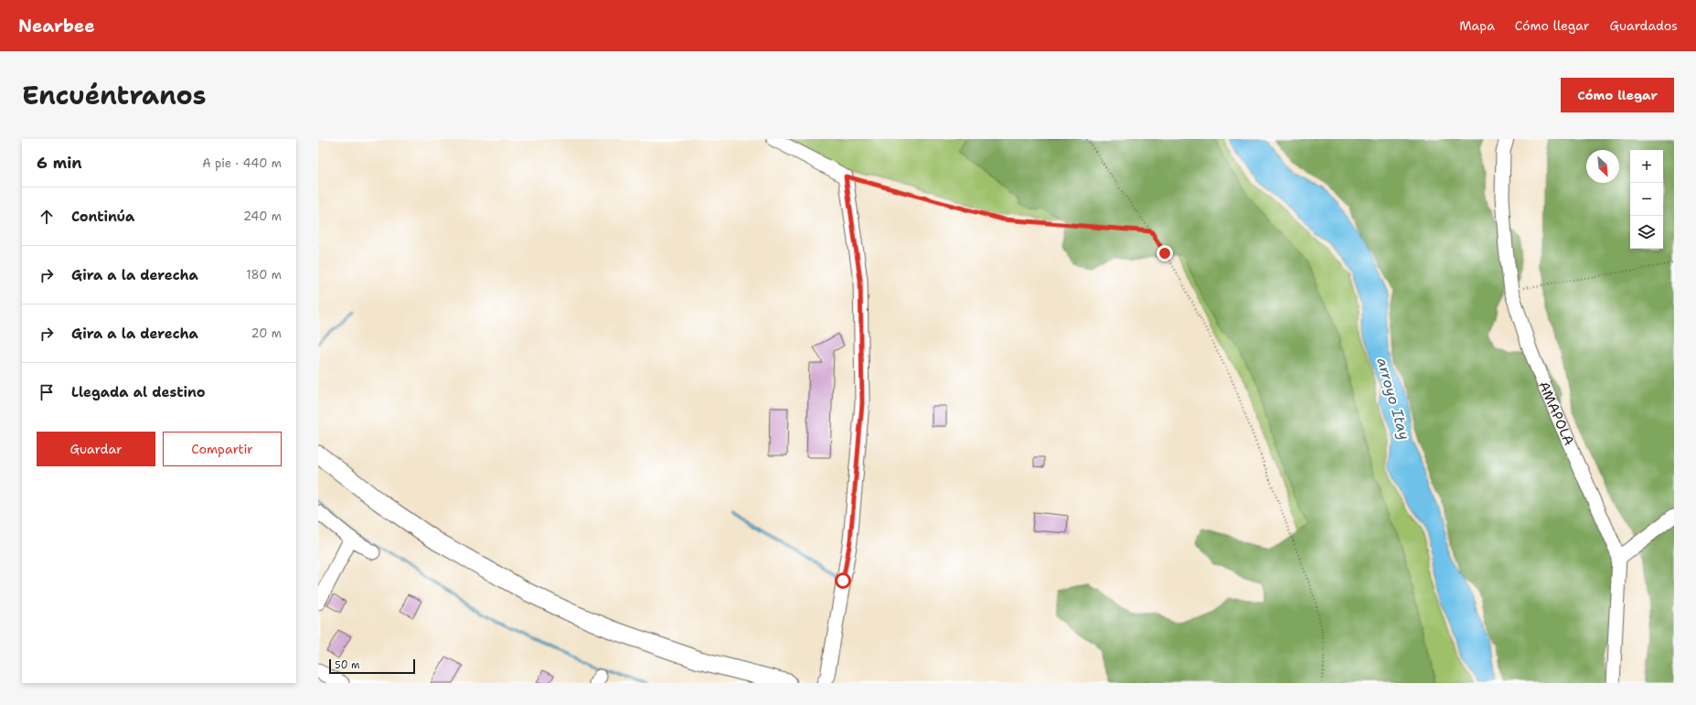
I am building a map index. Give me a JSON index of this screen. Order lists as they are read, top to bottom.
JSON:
{
  "streets": {
    "street": ["AMAPOLA"]
  },
  "water": ["arroyo Itay"],
  "scale_bar": "50 m",
  "north": "bottom right",
  "page": {
    "header": "Nearbee",
    "nav": ["Mapa", "Cómo llegar", "Guardados"],
    "title": "Encuéntranos",
    "buttons": [
      "Cómo llegar",
      ["Guardar", "Compartir"]
    ],
    "heading": ["6 min", "A pie · 440 m"],
    "map_buttons": ["+", "−"],
    "list": [
      ["Continúa", "240 m"],
      ["Gira a la derecha", "180 m"],
      ["Gira a la derecha", "20 m"],
      "Llegada al destino"
    ],
    "scale": "50 m"
  }
}
